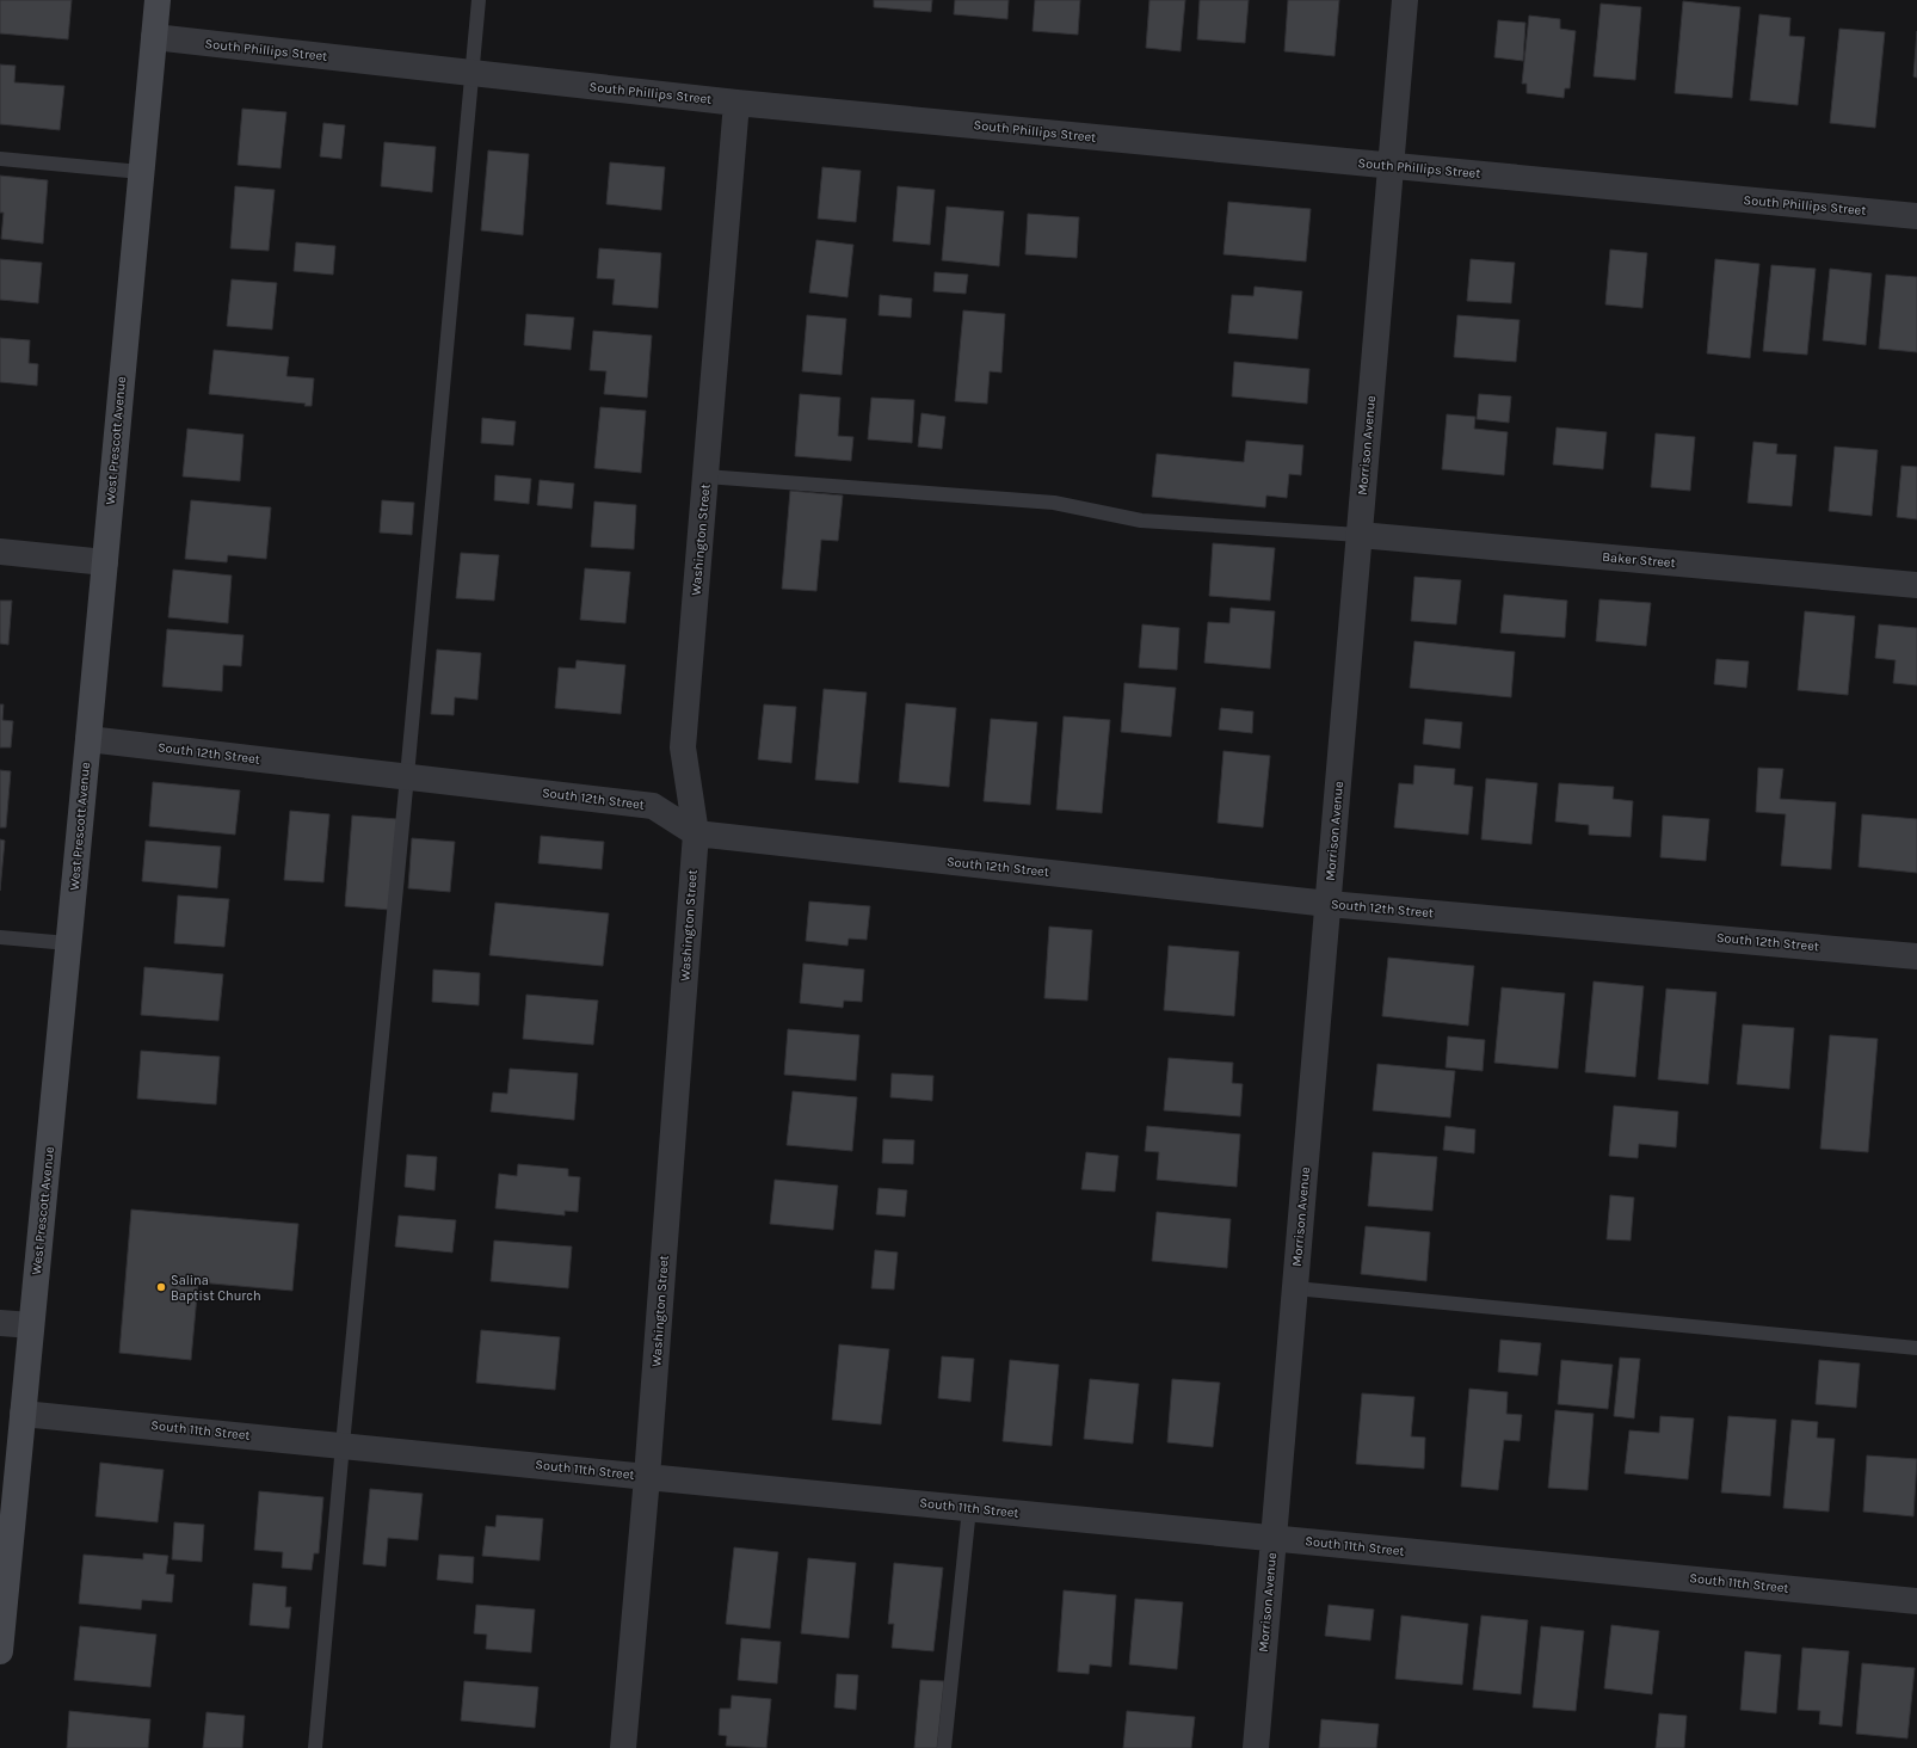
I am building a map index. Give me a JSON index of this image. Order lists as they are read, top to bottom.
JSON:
{
  "streets": {
    "street": [
      "South Phillips Street",
      "West Prescott Avenue",
      "Morrison Avenue",
      "Washington Street",
      "Baker Street",
      "South 12th Street",
      "South 11th Street"
    ]
  },
  "crossings": [
    ["South Phillips Street", "West Prescott Avenue"],
    ["South Phillips Street", "Morrison Avenue"],
    ["South Phillips Street", "Washington Street"],
    ["West Prescott Avenue", "South 12th Street"],
    ["West Prescott Avenue", "South 11th Street"],
    ["Morrison Avenue", "Baker Street"],
    ["Morrison Avenue", "South 12th Street"],
    ["Morrison Avenue", "South 11th Street"],
    ["Washington Street", "South 12th Street"],
    ["Washington Street", "South 11th Street"]
  ],
  "places": ["Salina Baptist Church"]
}
